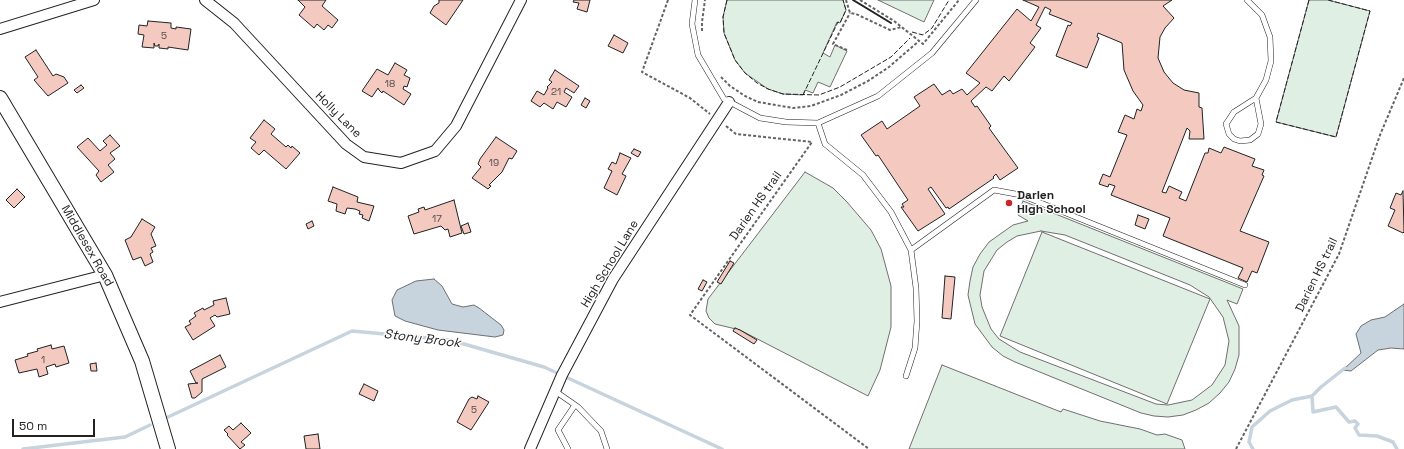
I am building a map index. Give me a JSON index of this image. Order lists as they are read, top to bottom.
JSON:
{
  "streets": {
    "main road": ["Middlesex Road"],
    "street": ["Holly Lane", "High School Lane"],
    "path": ["Darien HS trail"]
  },
  "crossings": [
    ["Darien HS trail", "High School Lane"]
  ],
  "water": ["Stony Brook"],
  "places": ["Darien High School"],
  "house_numbers": [
    "5",
    "18",
    "21",
    "19",
    "17",
    "1",
    "5"
  ],
  "scale_bar": "50 m"
}
